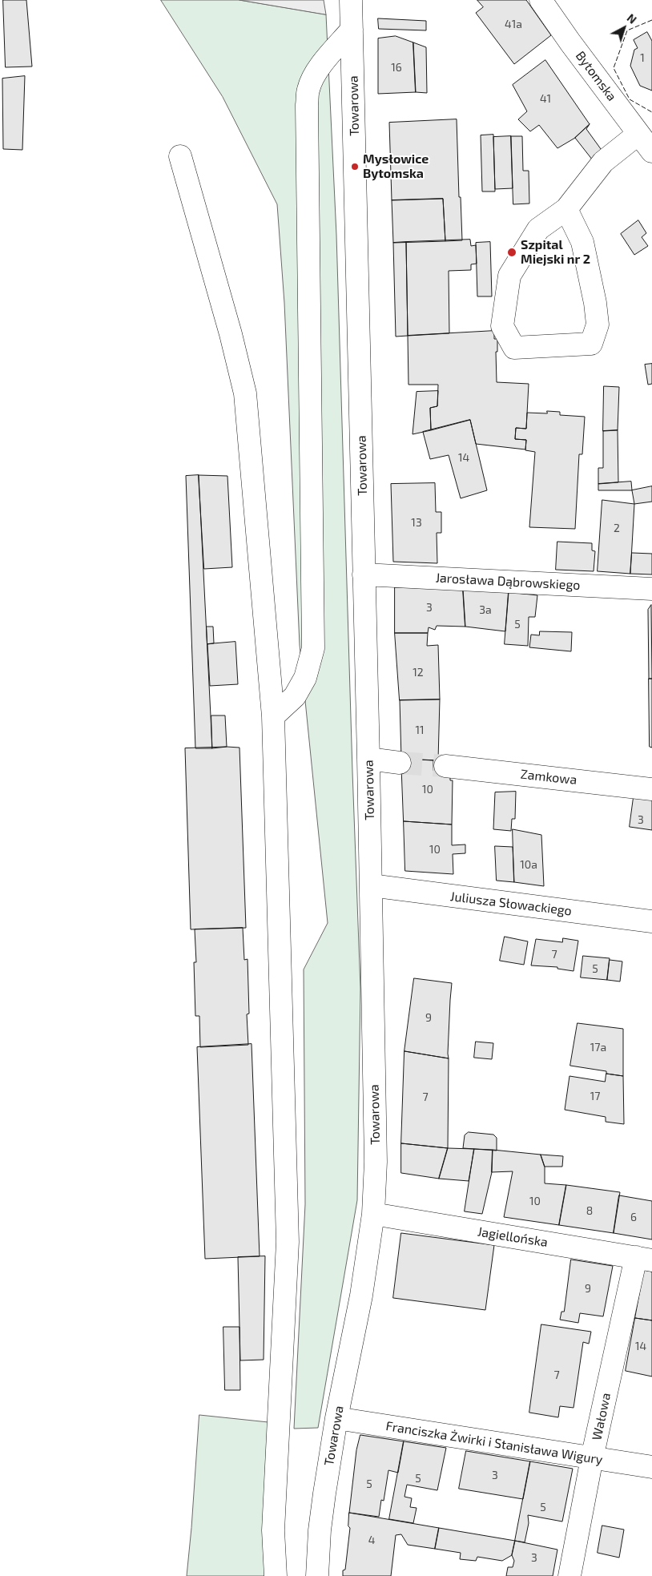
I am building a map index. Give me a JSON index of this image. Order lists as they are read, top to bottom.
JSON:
{
  "streets": {
    "street": [
      "Bytomska",
      "Towarowa",
      "Jarosława Dąbrowskiego",
      "Zamkowa",
      "Juliusza Słowackiego",
      "Jagiellońska",
      "Wałowa",
      "Franciszka Żwirki i Stanisława Wigury"
    ]
  },
  "crossings": [
    ["Towarowa", "Jarosława Dąbrowskiego"],
    ["Towarowa", "Juliusza Słowackiego"],
    ["Towarowa", "Jagiellońska"],
    ["Towarowa", "Franciszka Żwirki i Stanisława Wigury"],
    ["Jagiellońska", "Wałowa"],
    ["Wałowa", "Franciszka Żwirki i Stanisława Wigury"]
  ],
  "places": ["Mysłowice Bytomska", "Szpital Miejski nr 2"],
  "house_numbers": [
    "41a",
    "1",
    "16",
    "41",
    "14",
    "13",
    "2",
    "3",
    "3a",
    "5",
    "12",
    "11",
    "10",
    "3",
    "10",
    "10a",
    "7",
    "5",
    "9",
    "17a",
    "17",
    "7",
    "10",
    "8",
    "6",
    "9",
    "14",
    "7",
    "3",
    "5",
    "5",
    "5",
    "4",
    "3"
  ],
  "north": "top right"
}
